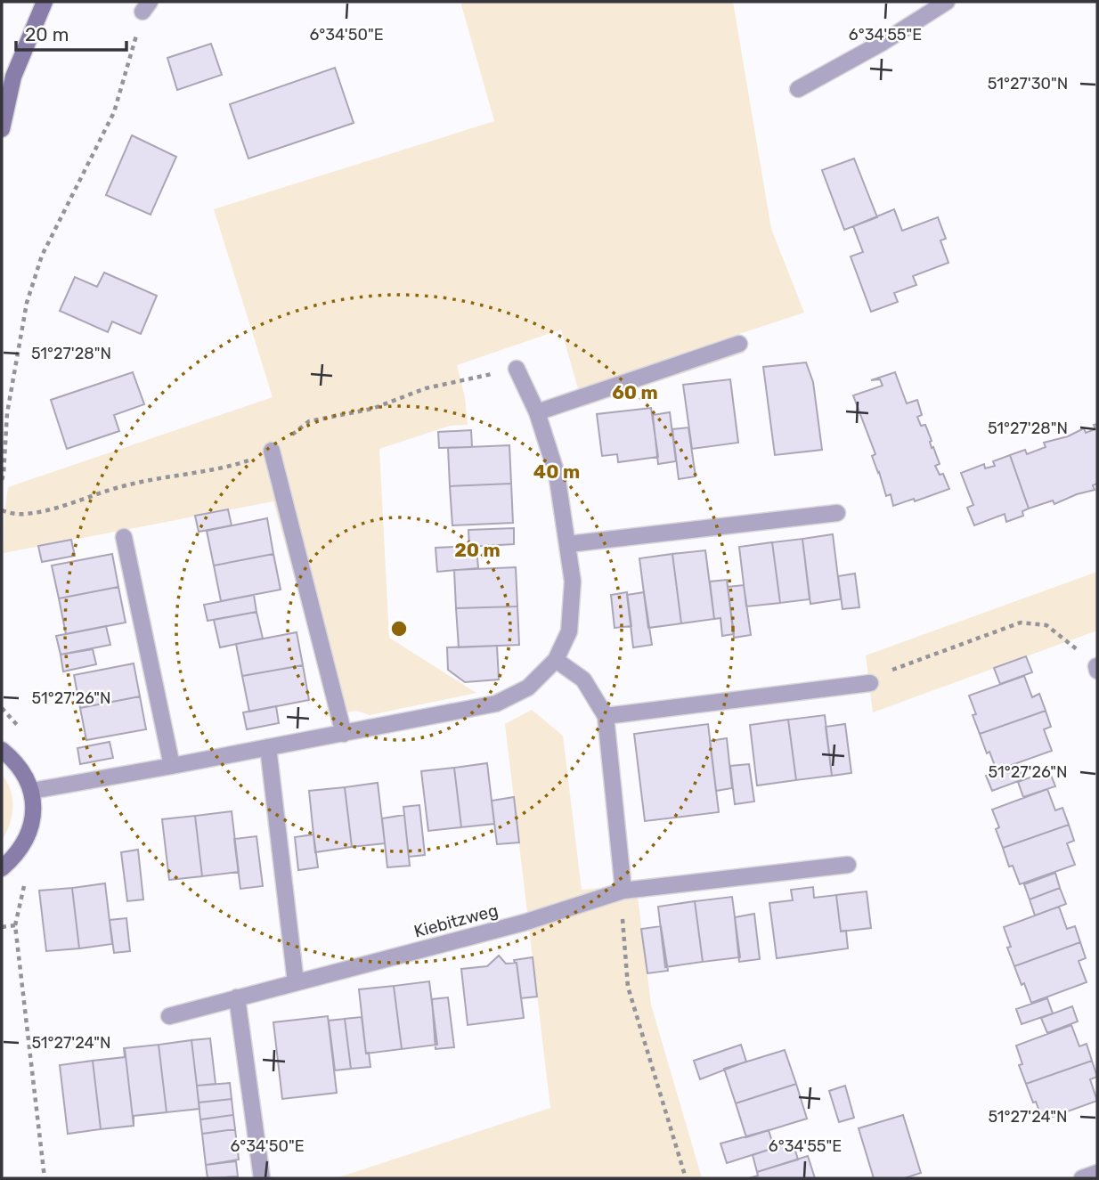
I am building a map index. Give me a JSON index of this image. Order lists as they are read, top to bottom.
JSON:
{
  "streets": {
    "street": ["Kiebitzweg"]
  },
  "scale_bar": "20 m",
  "coordinates": [
    "6°34'50\"E",
    "6°34'55\"E",
    "51°27'30\"N",
    "51°27'28\"N",
    "51°27'26\"N",
    "51°27'24\"N"
  ],
  "rings": ["60 m", "40 m", "20 m"]
}
